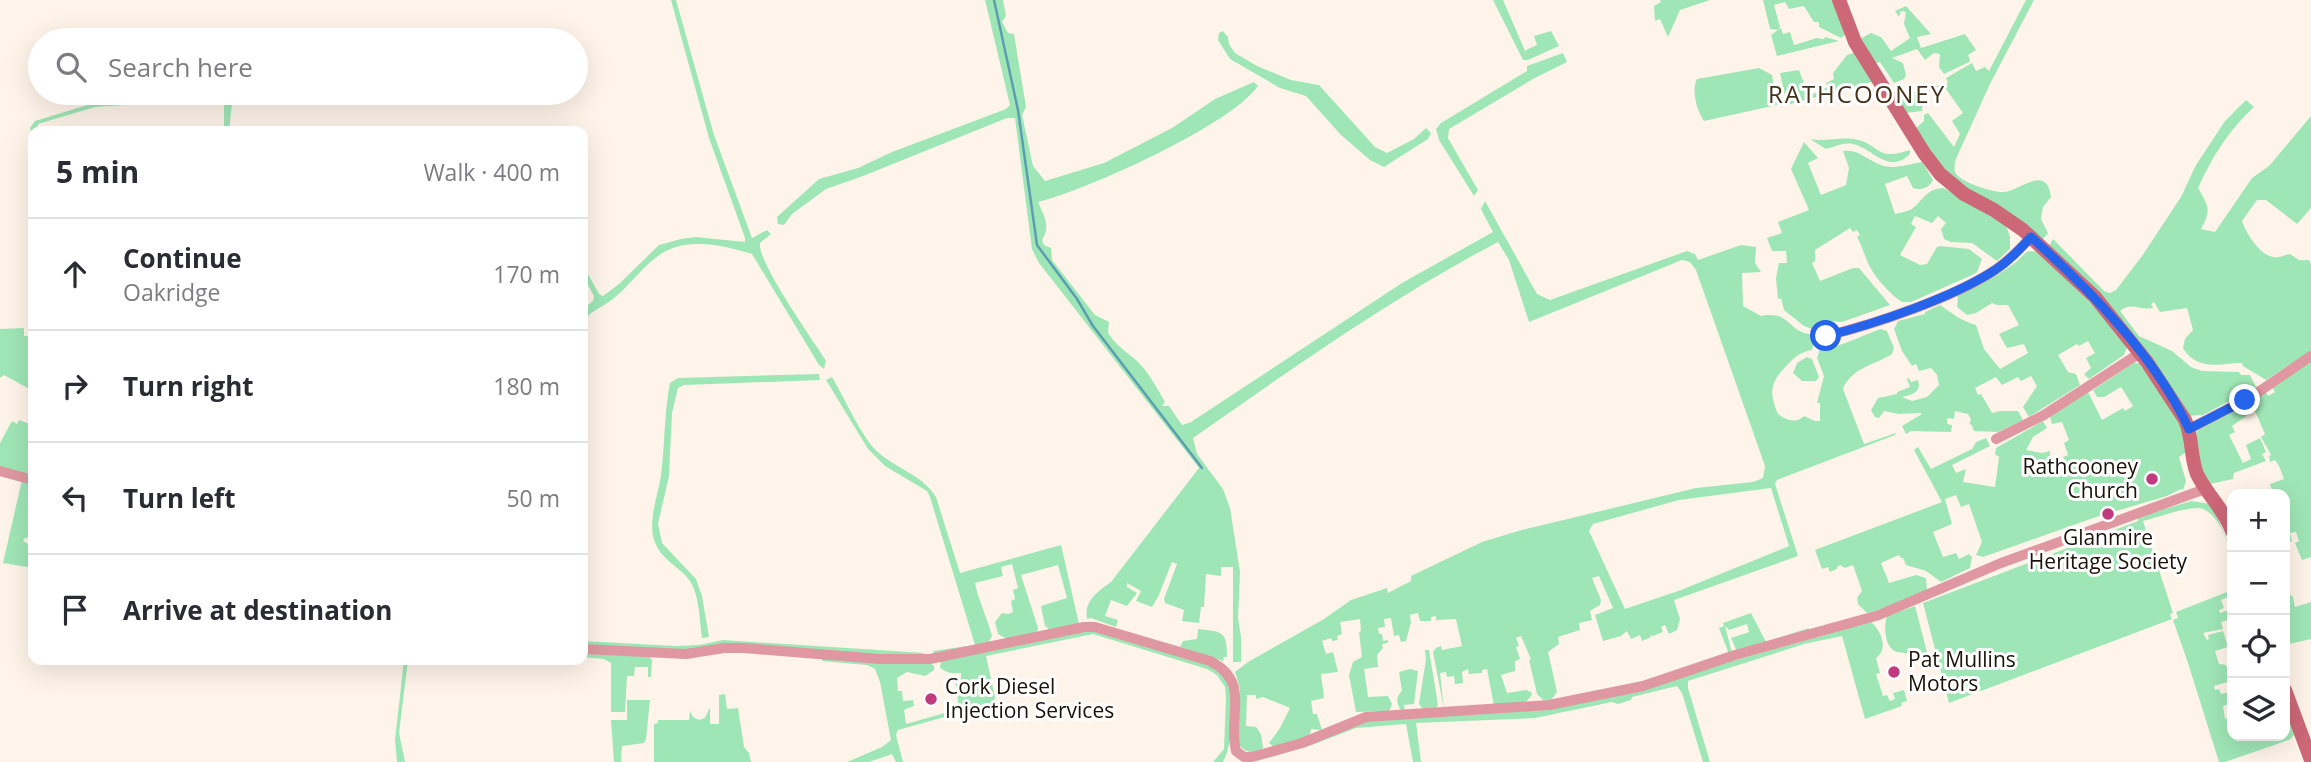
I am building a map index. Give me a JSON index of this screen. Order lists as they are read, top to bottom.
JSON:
{
  "districts": ["RATHCOONEY"],
  "places": [
    "Rathcooney Church",
    "Glanmire Heritage Society",
    "Pat Mullins Motors",
    "Cork Diesel Injection Services"
  ],
  "page": {
    "search": "Search here",
    "heading": ["5 min", "Walk · 400 m"],
    "list": [
      ["Continue", "Oakridge", "170 m"],
      ["Turn right", "180 m"],
      ["Turn left", "50 m"],
      "Arrive at destination"
    ],
    "map_buttons": ["+", "−"]
  }
}
